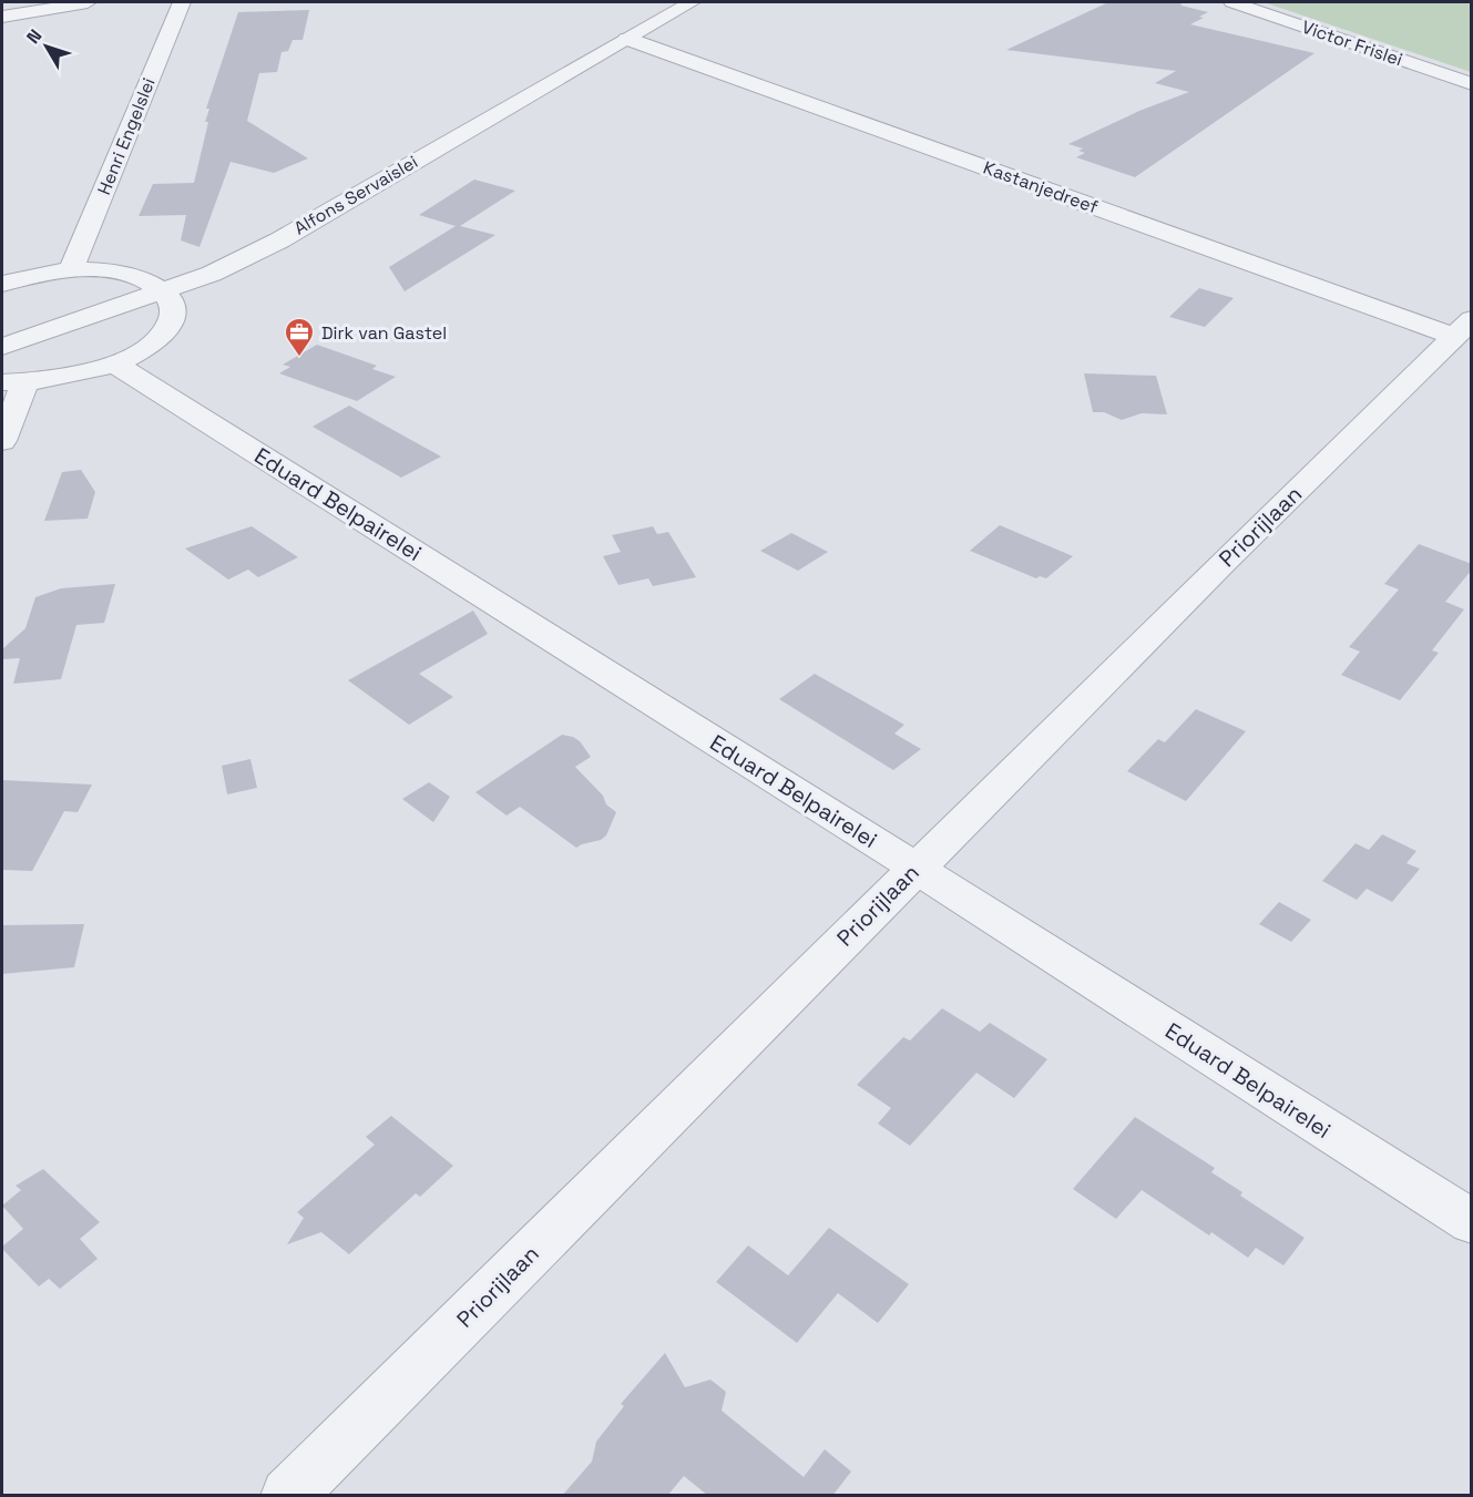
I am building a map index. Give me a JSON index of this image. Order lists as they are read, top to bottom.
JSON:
{
  "streets": {
    "street": [
      "Victor Frislei",
      "Henri Engelslei",
      "Kastanjedreef",
      "Alfons Servaislei",
      "Eduard Belpairelei",
      "Priorijlaan"
    ]
  },
  "crossings": [
    ["Kastanjedreef", "Alfons Servaislei"],
    ["Kastanjedreef", "Priorijlaan"],
    ["Eduard Belpairelei", "Priorijlaan"]
  ],
  "places": {
    "office": ["Dirk van Gastel"]
  },
  "north": "top left"
}
